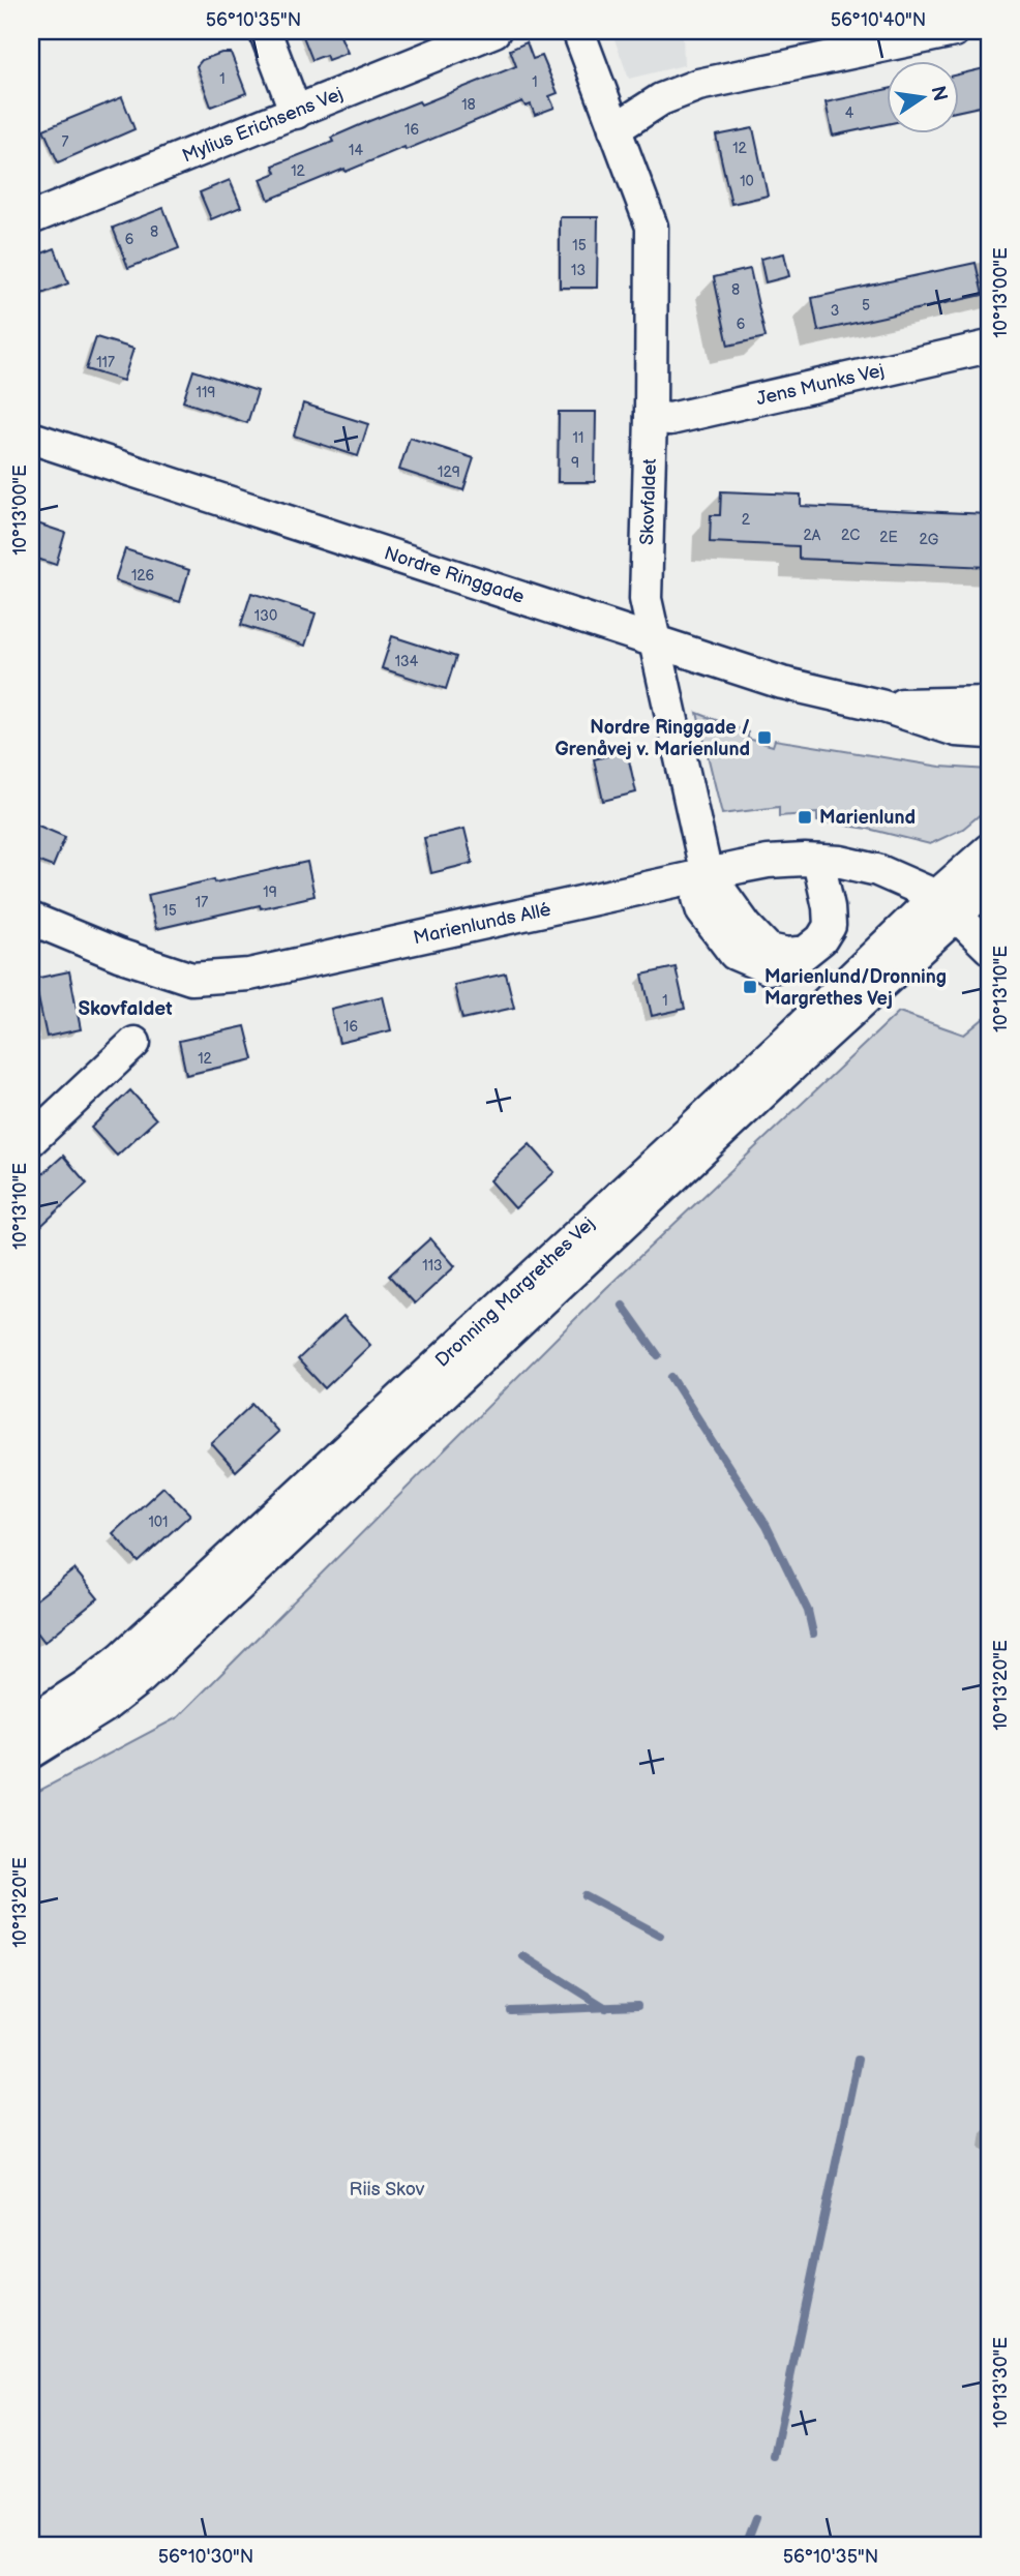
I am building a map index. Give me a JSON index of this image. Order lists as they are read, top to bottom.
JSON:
{
  "streets": {
    "street": [
      "Mylius Erichsens Vej",
      "Jens Munks Vej",
      "Skovfaldet",
      "Nordre Ringgade",
      "Marienlunds Allé",
      "Dronning Margrethes Vej"
    ]
  },
  "crossings": [
    ["Jens Munks Vej", "Skovfaldet"],
    ["Skovfaldet", "Nordre Ringgade"],
    ["Skovfaldet", "Marienlunds Allé"],
    ["Marienlunds Allé", "Dronning Margrethes Vej"]
  ],
  "districts": ["Skovfaldet"],
  "parks": ["Riis Skov"],
  "places": {
    "transit": ["Nordre Ringgade / Grenåvej v. Marienlund", "Marienlund", "Marienlund/Dronning Margrethes Vej"]
  },
  "house_numbers": [
    "1",
    "1",
    "18",
    "4",
    "16",
    "7",
    "12",
    "14",
    "12",
    "10",
    "8",
    "6",
    "15",
    "13",
    "8",
    "5",
    "3",
    "6",
    "117",
    "119",
    "11",
    "9",
    "129",
    "2",
    "2A",
    "2C",
    "2E",
    "2G",
    "126",
    "130",
    "134",
    "19",
    "17",
    "15",
    "1",
    "16",
    "12",
    "113",
    "101"
  ],
  "north": "right",
  "coordinates": [
    "56°10'35\"N",
    "56°10'40\"N",
    "10°13'00\"E",
    "10°13'10\"E",
    "10°13'20\"E",
    "10°13'30\"E",
    "56°10'30\"N"
  ]
}
